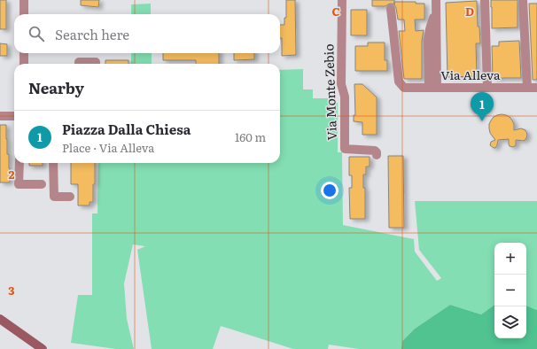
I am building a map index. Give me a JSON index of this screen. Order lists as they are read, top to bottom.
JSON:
{
  "streets": {
    "street": ["Via Alleva", "Via Monte Zebio"]
  },
  "page": {
    "search": "Search here",
    "heading": "Nearby",
    "pins": "1",
    "list": [
      {
        "mark": "1",
        "name": "Piazza Dalla Chiesa",
        "note": "Place · Via Alleva",
        "value": "160 m"
      }
    ],
    "map_buttons": ["+", "−"]
  },
  "grid": {
    "columns": ["C", "D"],
    "rows": ["2", "3"]
  }
}
